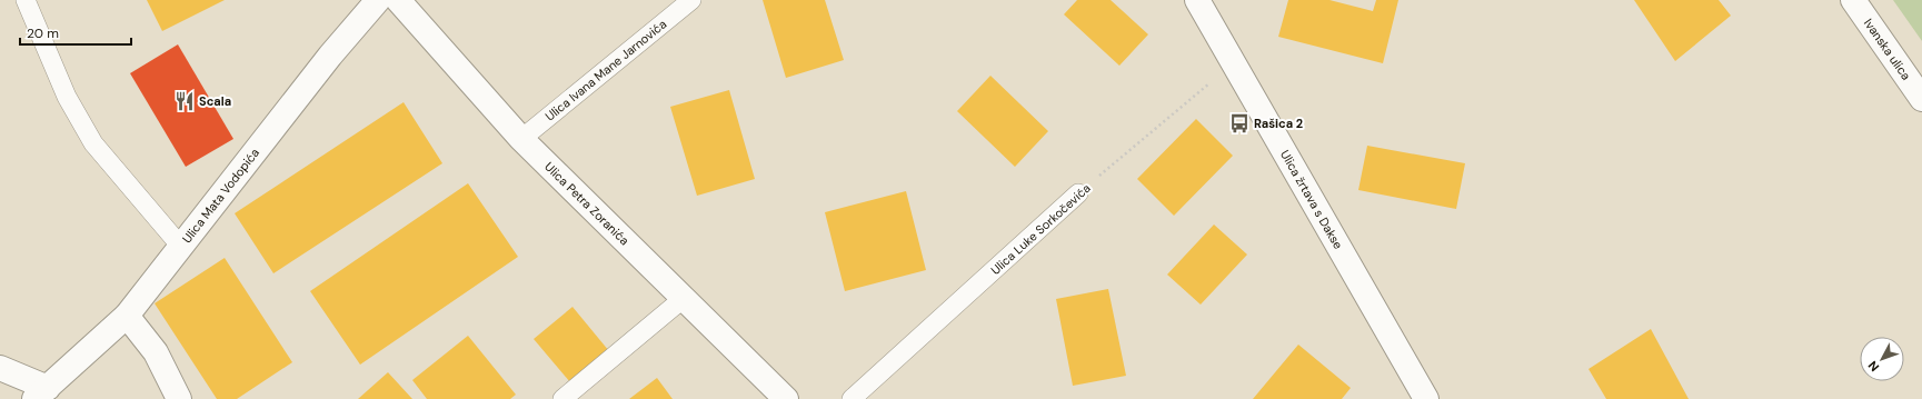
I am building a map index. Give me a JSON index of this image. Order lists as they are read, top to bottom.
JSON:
{
  "streets": {
    "street": [
      "Ivanska ulica",
      "Ulica Mata Vodopića",
      "Ulica žrtava s Dakse",
      "Ulica Petra Zoranića"
    ],
    "lane": ["Ulica Ivana Mane Jarnovića", "Ulica Luke Sorkočevića"]
  },
  "crossings": [
    ["Ulica Ivana Mane Jarnovića", "Ulica Petra Zoranića"],
    ["Ulica žrtava s Dakse", "Ulica Luke Sorkočevića"]
  ],
  "places": {
    "restaurant": ["Scala"],
    "bus stop": ["Rašica 2"]
  },
  "scale_bar": "20 m",
  "north": "bottom left"
}
